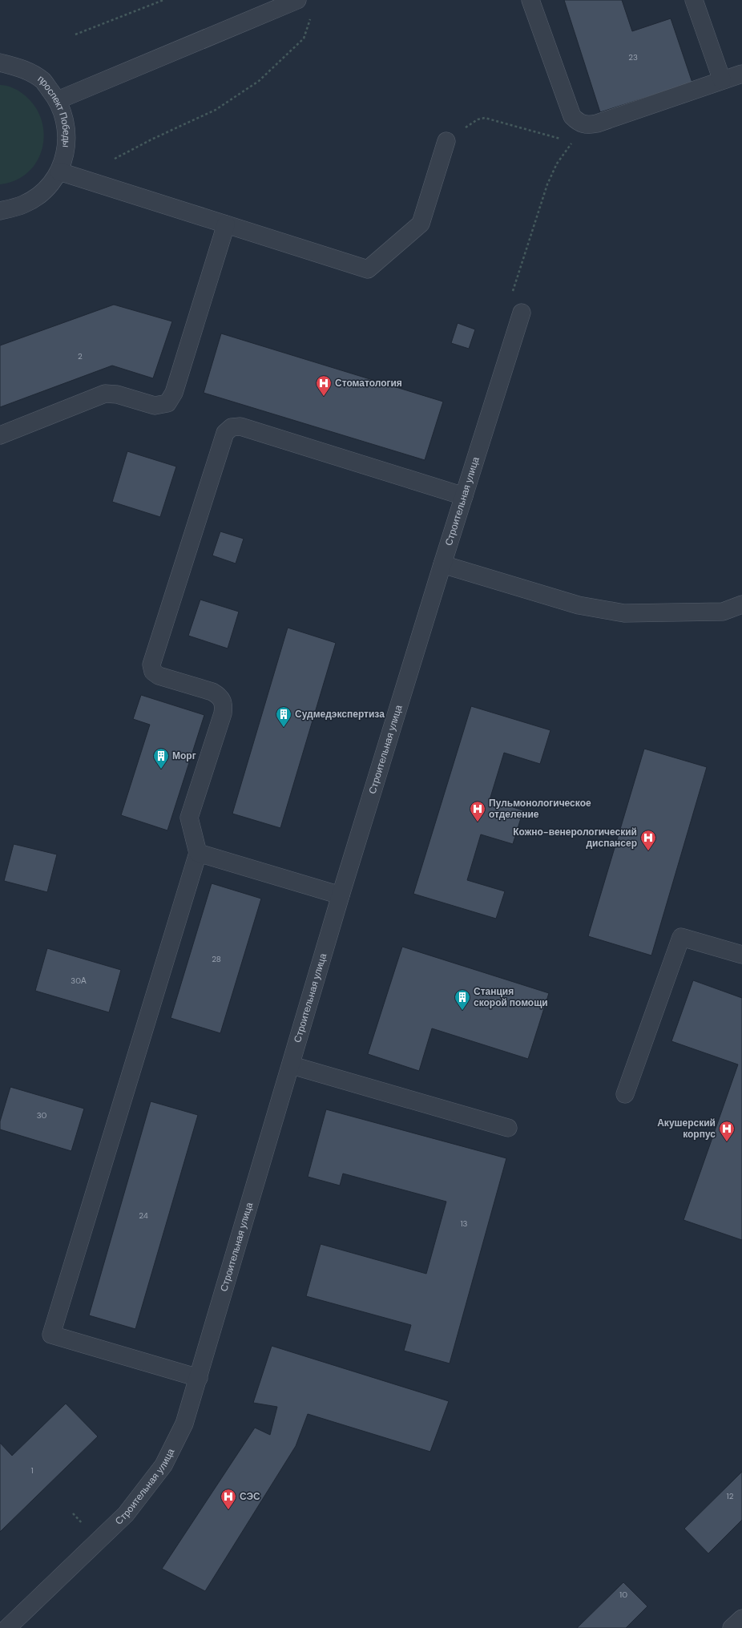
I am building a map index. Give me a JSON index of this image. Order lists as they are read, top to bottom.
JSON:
{
  "streets": {
    "street": ["проспект Победы", "Строительная улица"]
  },
  "places": {
    "hospital": [
      "Стоматология",
      "Пульмонологическое отделение",
      "Кожно-венерологический диспансер",
      "Акушерский корпус",
      "СЭС"
    ],
    "building": ["Судмедэкспертиза", "Морг", "Станция скорой помощи"]
  },
  "house_numbers": [
    "23",
    "2",
    "28",
    "30А",
    "30",
    "24",
    "13",
    "1",
    "12",
    "10"
  ]
}
